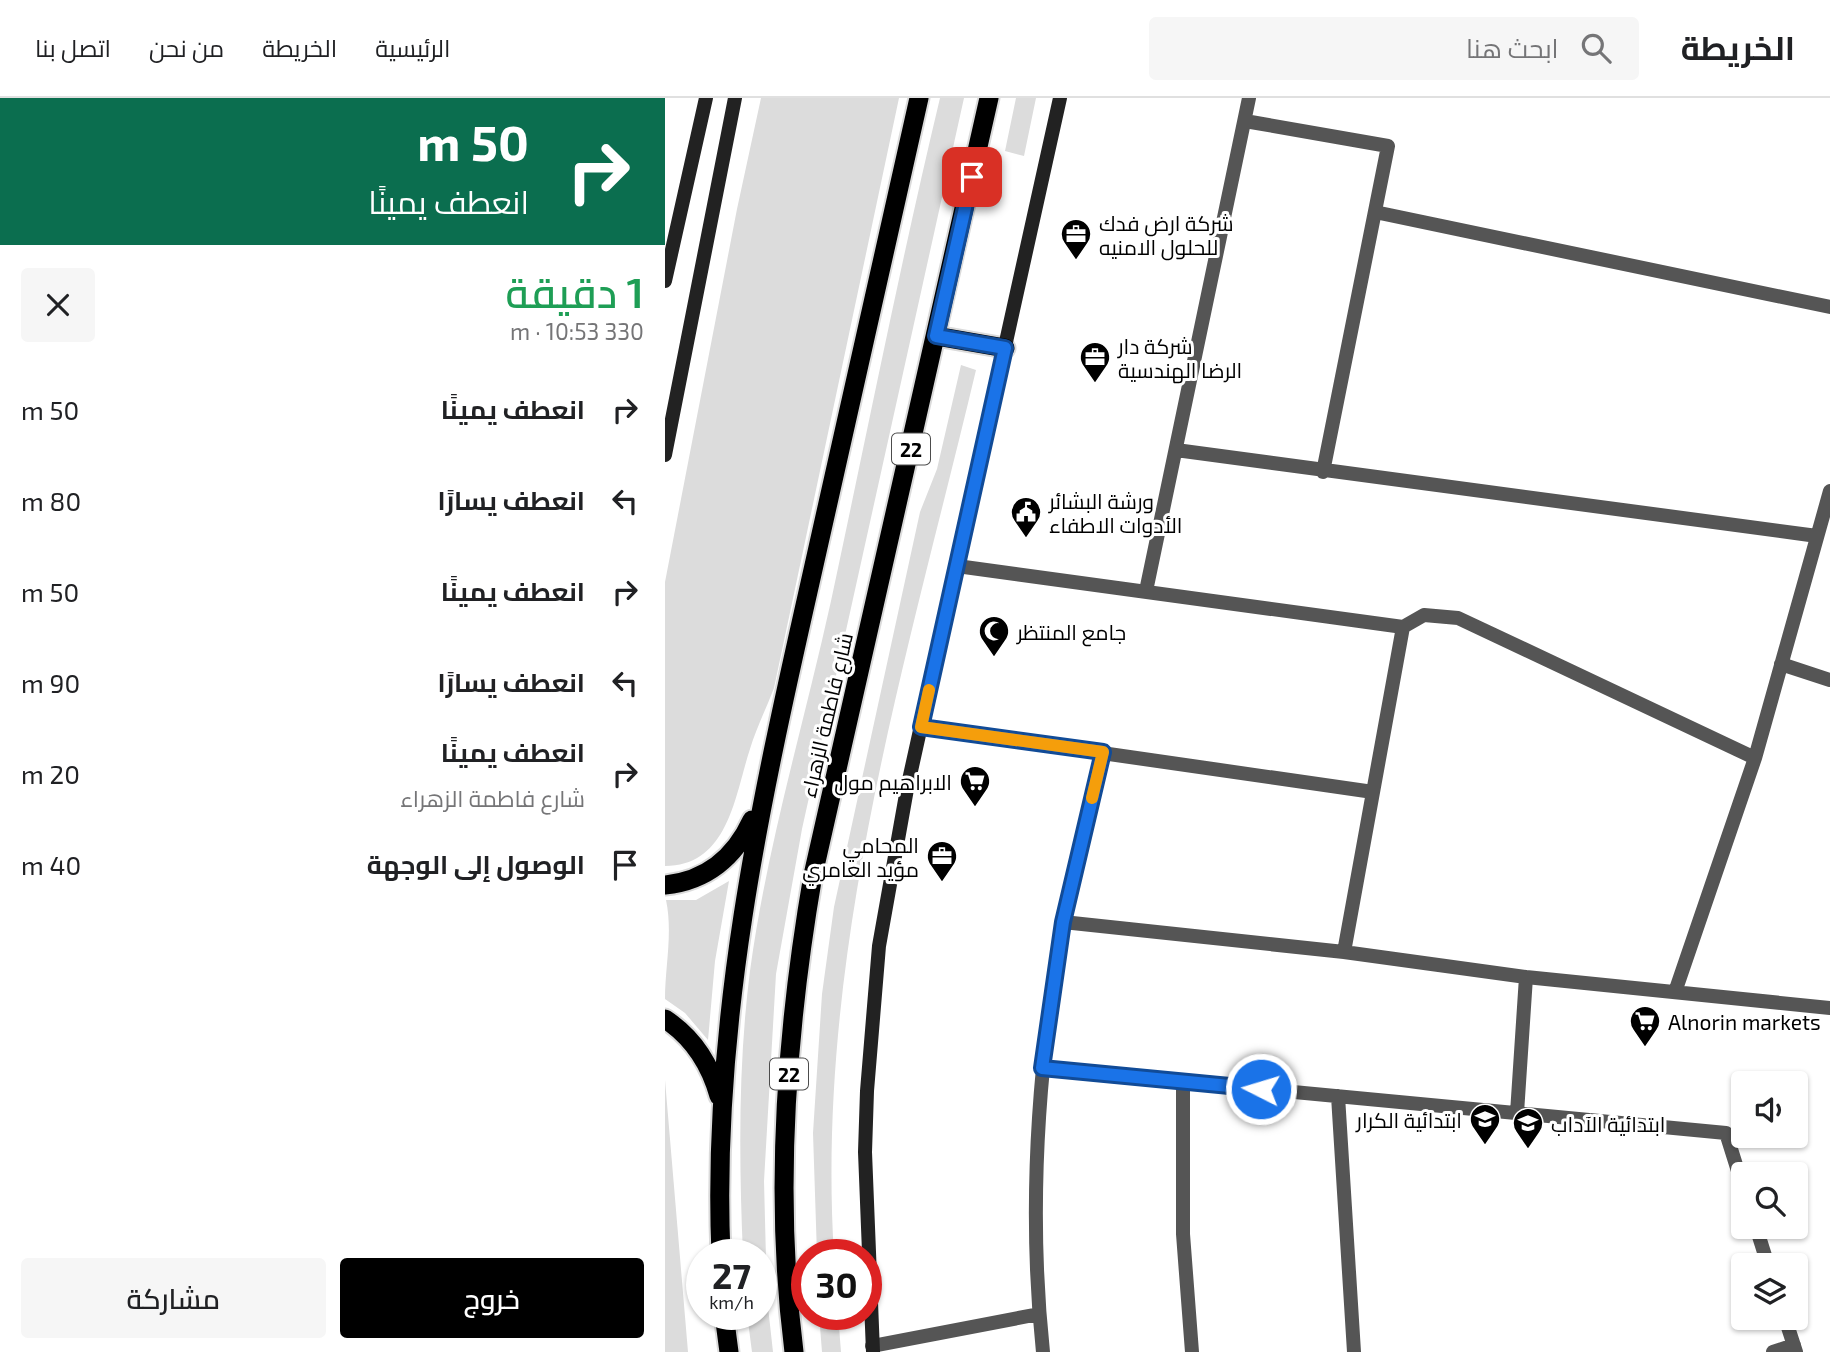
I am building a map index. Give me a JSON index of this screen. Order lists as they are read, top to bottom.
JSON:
{
  "streets": {
    "highway": ["22", "شارع فاطمة الزهراء"]
  },
  "places": {
    "office": ["شركة ارض فدك للحلول الامنيه", "شركة دار الرضا الهندسية", "المحامي مؤيد العامري"],
    "public building": ["ورشة البشائر الأدوات الاطفاء"],
    "mosque": ["جامع المنتظر"],
    "supermarket": ["الابراهيم مول", "Alnorin markets"],
    "school or university": ["ابتدائية الكرار", "ابتدائية الآداب"]
  },
  "page": {
    "header": "الخريطة",
    "search": "ابحث هنا",
    "nav": [
      "الرئيسية",
      "الخريطة",
      "من نحن",
      "اتصل بنا"
    ],
    "turn": ["50 m", "انعطف يمينًا"],
    "heading": ["1 دقيقة", "330 m · 10:53"],
    "list": [
      {
        "name": "انعطف يمينًا",
        "value": "50 m"
      },
      {
        "name": "انعطف يسارًا",
        "value": "80 m"
      },
      {
        "name": "انعطف يمينًا",
        "value": "50 m"
      },
      {
        "name": "انعطف يسارًا",
        "value": "90 m"
      },
      {
        "name": "انعطف يمينًا",
        "note": "شارع فاطمة الزهراء",
        "value": "20 m"
      },
      {
        "name": "الوصول إلى الوجهة",
        "value": "40 m"
      }
    ],
    "speed": "27 km/h",
    "limit": "30",
    "buttons": ["خروج", "مشاركة"]
  }
}
